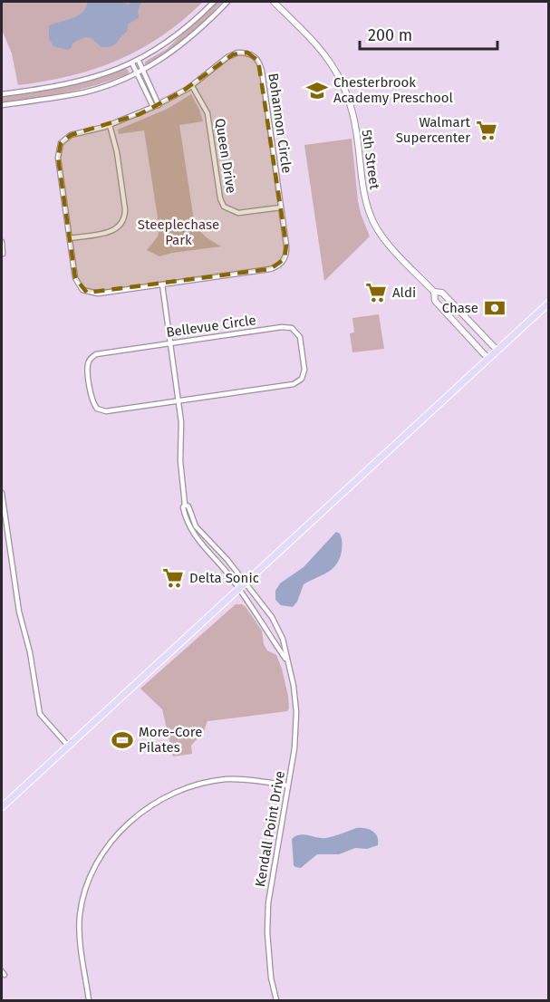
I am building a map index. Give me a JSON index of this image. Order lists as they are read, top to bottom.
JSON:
{
  "streets": {
    "street": [
      "Bohannon Circle",
      "Queen Drive",
      "5th Street",
      "Bellevue Circle",
      "Kendall Point Drive"
    ]
  },
  "crossings": [
    ["Bohannon Circle", "Queen Drive"],
    ["Bohannon Circle", "Kendall Point Drive"],
    ["Bellevue Circle", "Kendall Point Drive"]
  ],
  "parks": ["Steeplechase Park"],
  "places": {
    "school or university": ["Chesterbrook Academy Preschool"],
    "supermarket": ["Walmart Supercenter", "Aldi", "Delta Sonic"],
    "bank": ["Chase"],
    "sports": ["More-Core Pilates"]
  },
  "scale_bar": "200 m"
}
